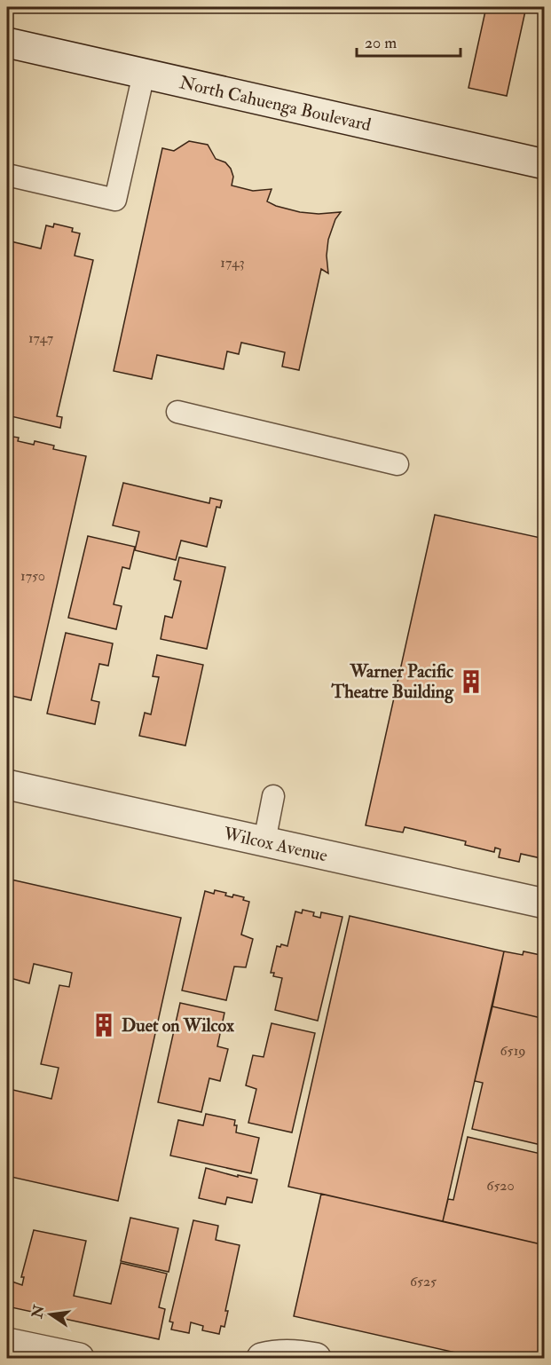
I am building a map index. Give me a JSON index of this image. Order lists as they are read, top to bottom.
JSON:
{
  "streets": {
    "street": ["North Cahuenga Boulevard", "Wilcox Avenue"]
  },
  "places": {
    "building": ["Warner Pacific Theatre Building", "Duet on Wilcox"]
  },
  "house_numbers": [
    "1743",
    "1747",
    "1750",
    "6519",
    "6520",
    "6525"
  ],
  "scale_bar": "20 m",
  "north": "left"
}
